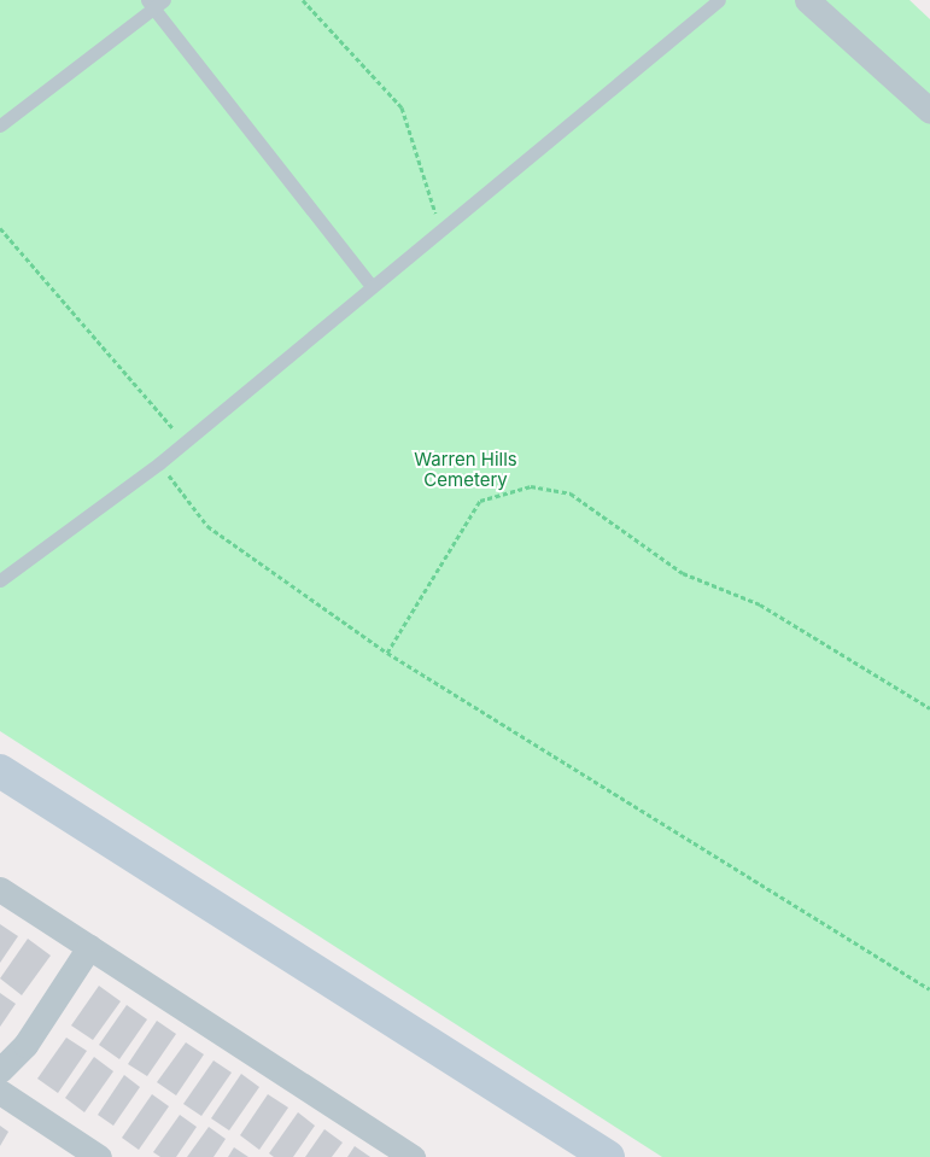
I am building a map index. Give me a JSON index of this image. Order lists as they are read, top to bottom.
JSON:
{
  "parks": ["Warren Hills Cemetery"]
}
